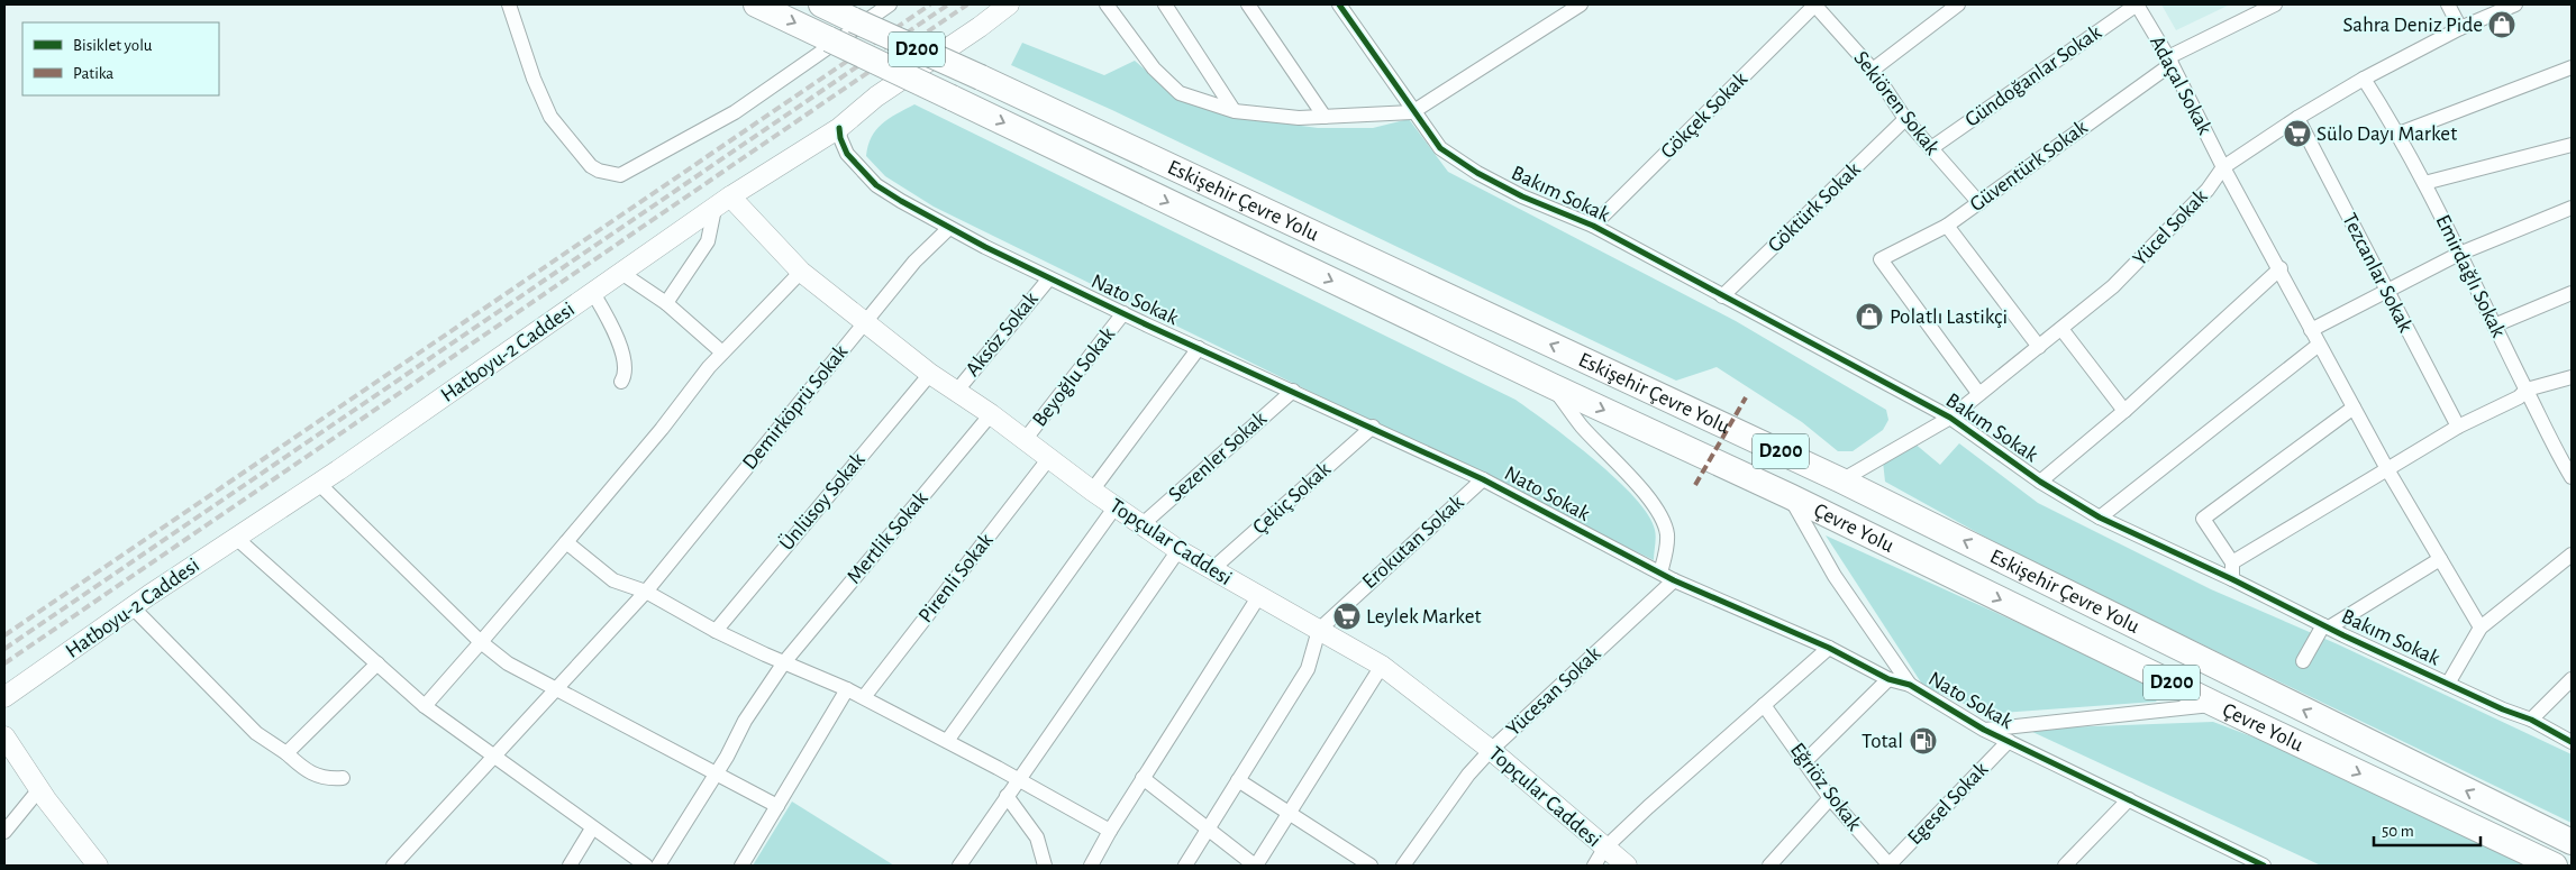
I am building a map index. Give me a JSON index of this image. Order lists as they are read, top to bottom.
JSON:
{
  "streets": {
    "highway": ["D200", "Eskişehir Çevre Yolu", "Çevre Yolu"],
    "street": [
      "Gündoğanlar Sokak",
      "Adaçal Sokak",
      "Sekiören Sokak",
      "Gökçek Sokak",
      "Güventürk Sokak",
      "Bakım Sokak",
      "Göktürk Sokak",
      "Yücel Sokak",
      "Tezcanlar Sokak",
      "Emirdağlı Sokak",
      "Nato Sokak",
      "Aksöz Sokak",
      "Hatboyu-2 Caddesi",
      "Beyoğlu Sokak",
      "Demirköprü Sokak",
      "Sezenler Sokak",
      "Çekiç Sokak",
      "Ünlüsoy Sokak",
      "Mertlik Sokak",
      "Topçular Caddesi",
      "Erokutan Sokak",
      "Pirenli Sokak",
      "Yücesan Sokak",
      "Eğriöz Sokak",
      "Egesel Sokak"
    ]
  },
  "crossings": [
    ["Gündoğanlar Sokak", "Adaçal Sokak"],
    ["Gündoğanlar Sokak", "Sekiören Sokak"],
    ["Adaçal Sokak", "Güventürk Sokak"],
    ["Adaçal Sokak", "Yücel Sokak"],
    ["Sekiören Sokak", "Gökçek Sokak"],
    ["Sekiören Sokak", "Güventürk Sokak"],
    ["Sekiören Sokak", "Göktürk Sokak"],
    ["Gökçek Sokak", "Bakım Sokak"],
    ["Güventürk Sokak", "Yücel Sokak"],
    ["Bakım Sokak", "Göktürk Sokak"],
    ["Bakım Sokak", "Yücel Sokak"],
    ["Eskişehir Çevre Yolu", "Yücel Sokak"],
    ["Eskişehir Çevre Yolu", "Çevre Yolu"],
    ["Yücel Sokak", "Tezcanlar Sokak"],
    ["Yücel Sokak", "Emirdağlı Sokak"],
    ["Nato Sokak", "Aksöz Sokak"],
    ["Nato Sokak", "Hatboyu-2 Caddesi"],
    ["Nato Sokak", "Beyoğlu Sokak"],
    ["Nato Sokak", "Demirköprü Sokak"],
    ["Nato Sokak", "Sezenler Sokak"],
    ["Nato Sokak", "Çekiç Sokak"],
    ["Nato Sokak", "Erokutan Sokak"],
    ["Nato Sokak", "Yücesan Sokak"],
    ["Nato Sokak", "Egesel Sokak"],
    ["Aksöz Sokak", "Topçular Caddesi"],
    ["Hatboyu-2 Caddesi", "Topçular Caddesi"],
    ["Beyoğlu Sokak", "Topçular Caddesi"],
    ["Demirköprü Sokak", "Topçular Caddesi"],
    ["Sezenler Sokak", "Topçular Caddesi"],
    ["Çekiç Sokak", "Topçular Caddesi"],
    ["Ünlüsoy Sokak", "Topçular Caddesi"],
    ["Mertlik Sokak", "Topçular Caddesi"],
    ["Topçular Caddesi", "Erokutan Sokak"],
    ["Topçular Caddesi", "Pirenli Sokak"],
    ["Topçular Caddesi", "Yücesan Sokak"],
    ["Eğriöz Sokak", "Egesel Sokak"]
  ],
  "one_way": ["Çevre Yolu"],
  "places": {
    "shop": ["Sahra Deniz Pide", "Polatlı Lastikçi"],
    "supermarket": ["Sülo Dayı Market", "Leylek Market"],
    "fuel station": ["Total"]
  },
  "legend": ["Bisiklet yolu", "Patika"],
  "scale_bar": "50 m"
}
